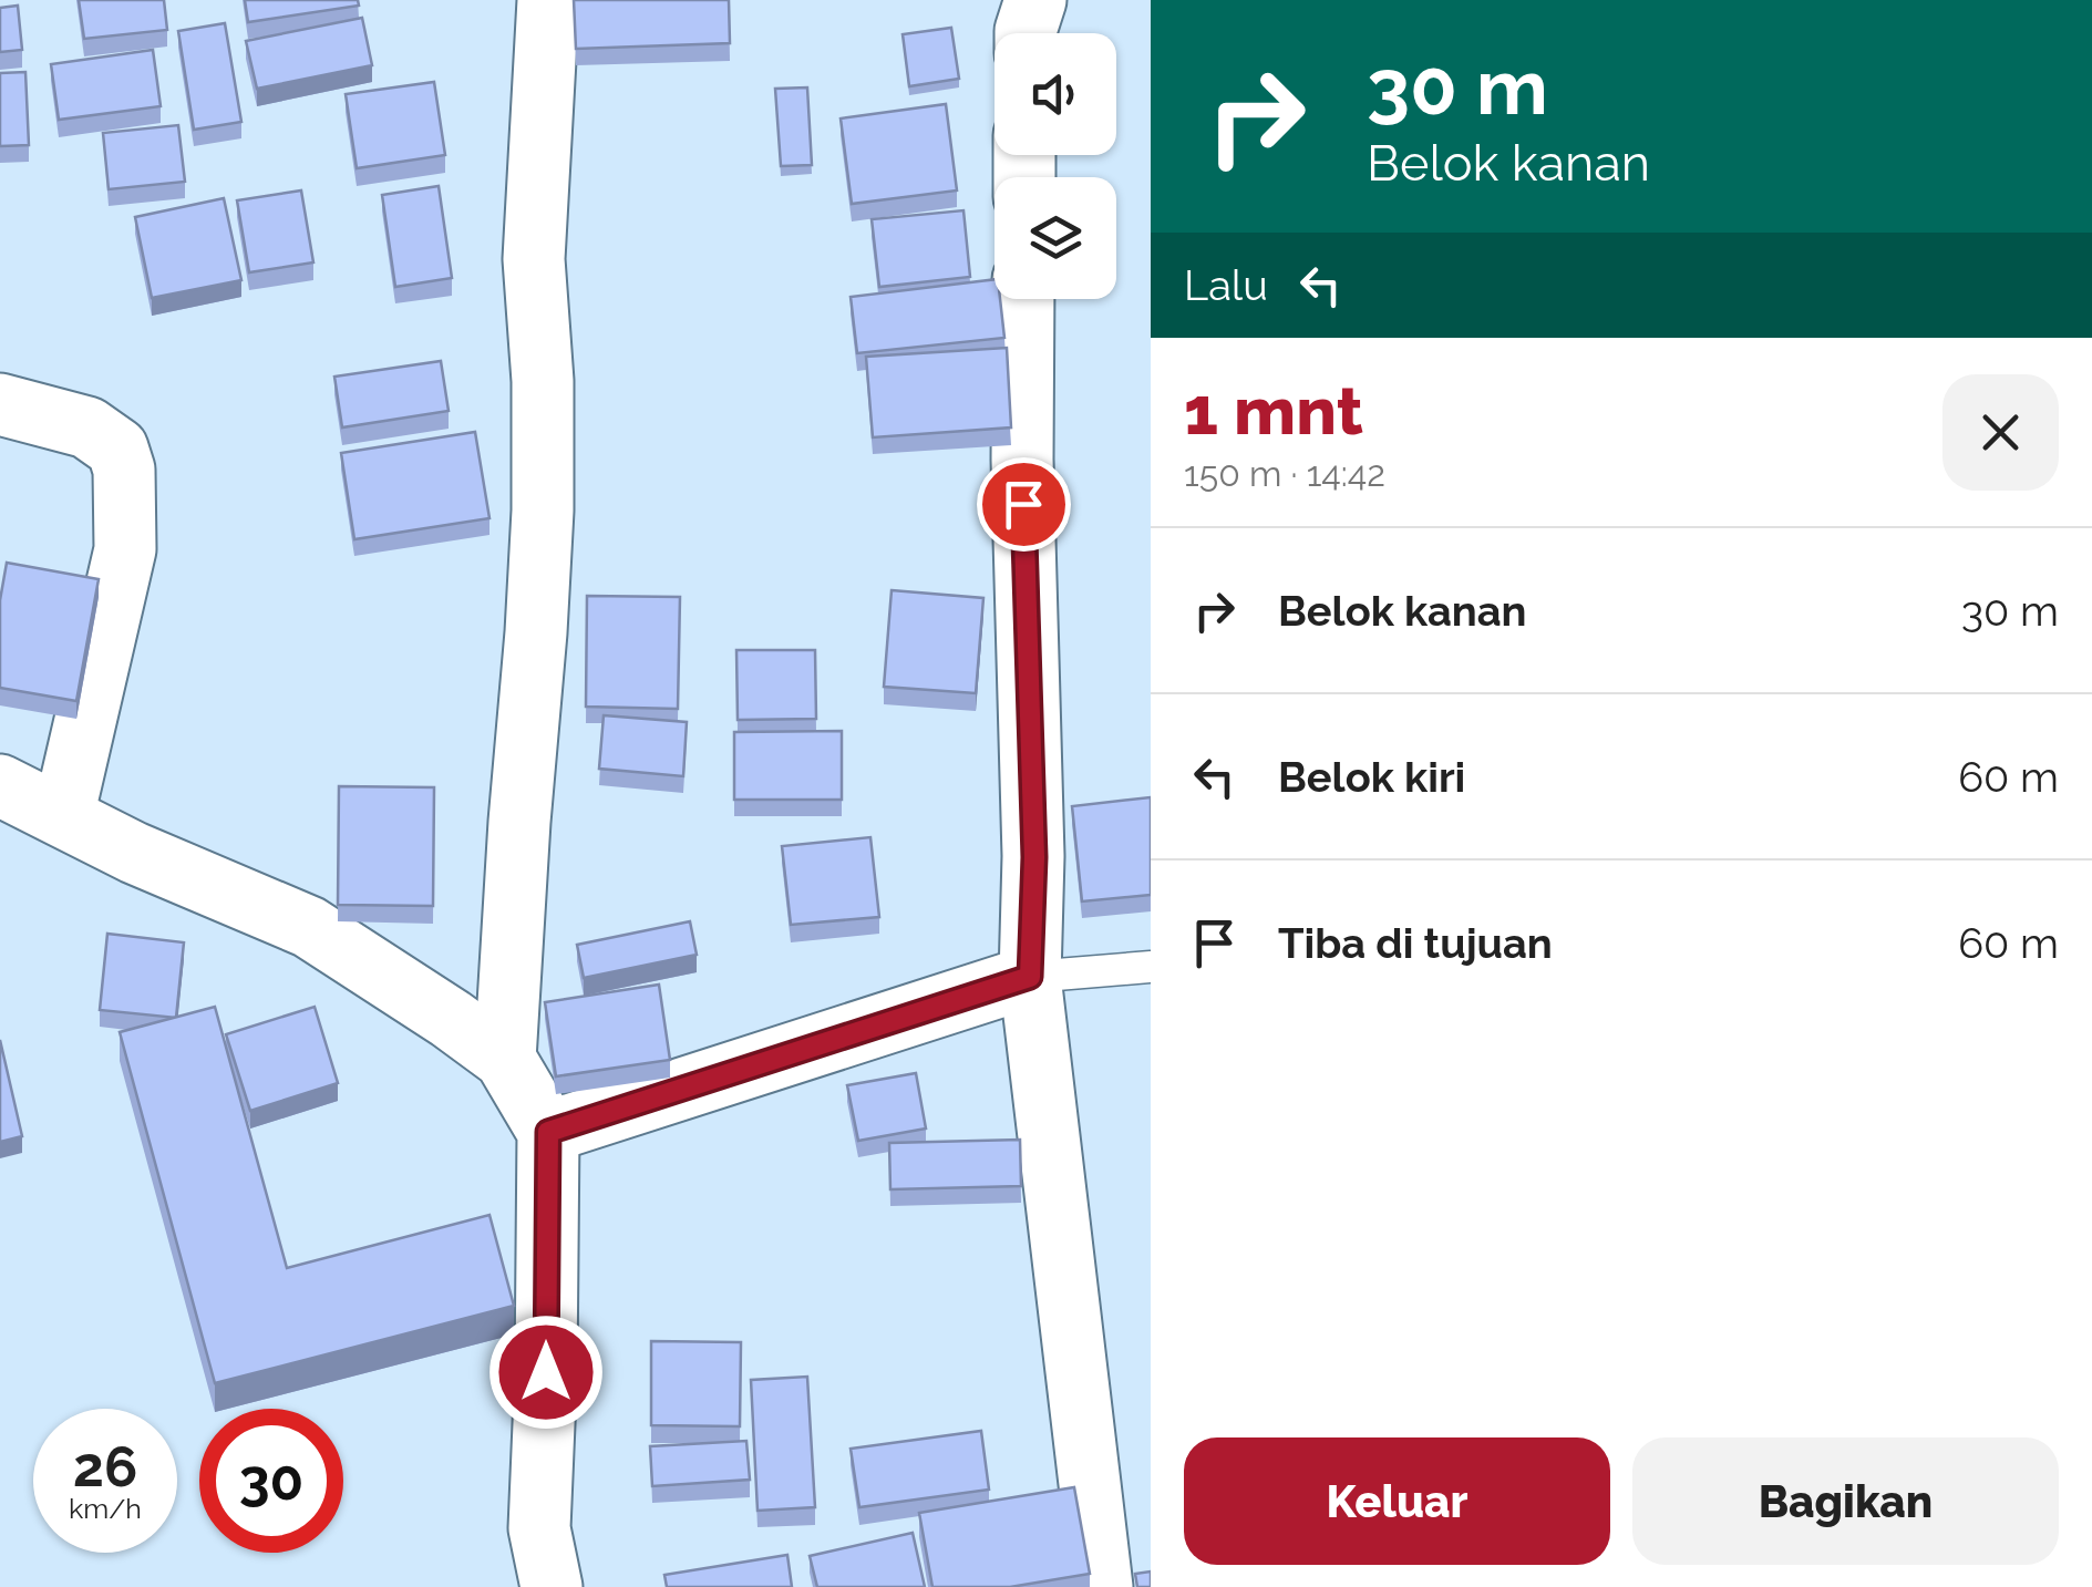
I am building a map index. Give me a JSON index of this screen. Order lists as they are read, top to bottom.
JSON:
{
  "page": {
    "turn": ["30 m", "Belok kanan"],
    "then": "Lalu",
    "heading": ["1 mnt", "150 m · 14:42"],
    "list": [
      {
        "name": "Belok kanan",
        "value": "30 m"
      },
      {
        "name": "Belok kiri",
        "value": "60 m"
      },
      {
        "name": "Tiba di tujuan",
        "value": "60 m"
      }
    ],
    "speed": "26 km/h",
    "limit": "30",
    "buttons": ["Keluar", "Bagikan"]
  }
}
